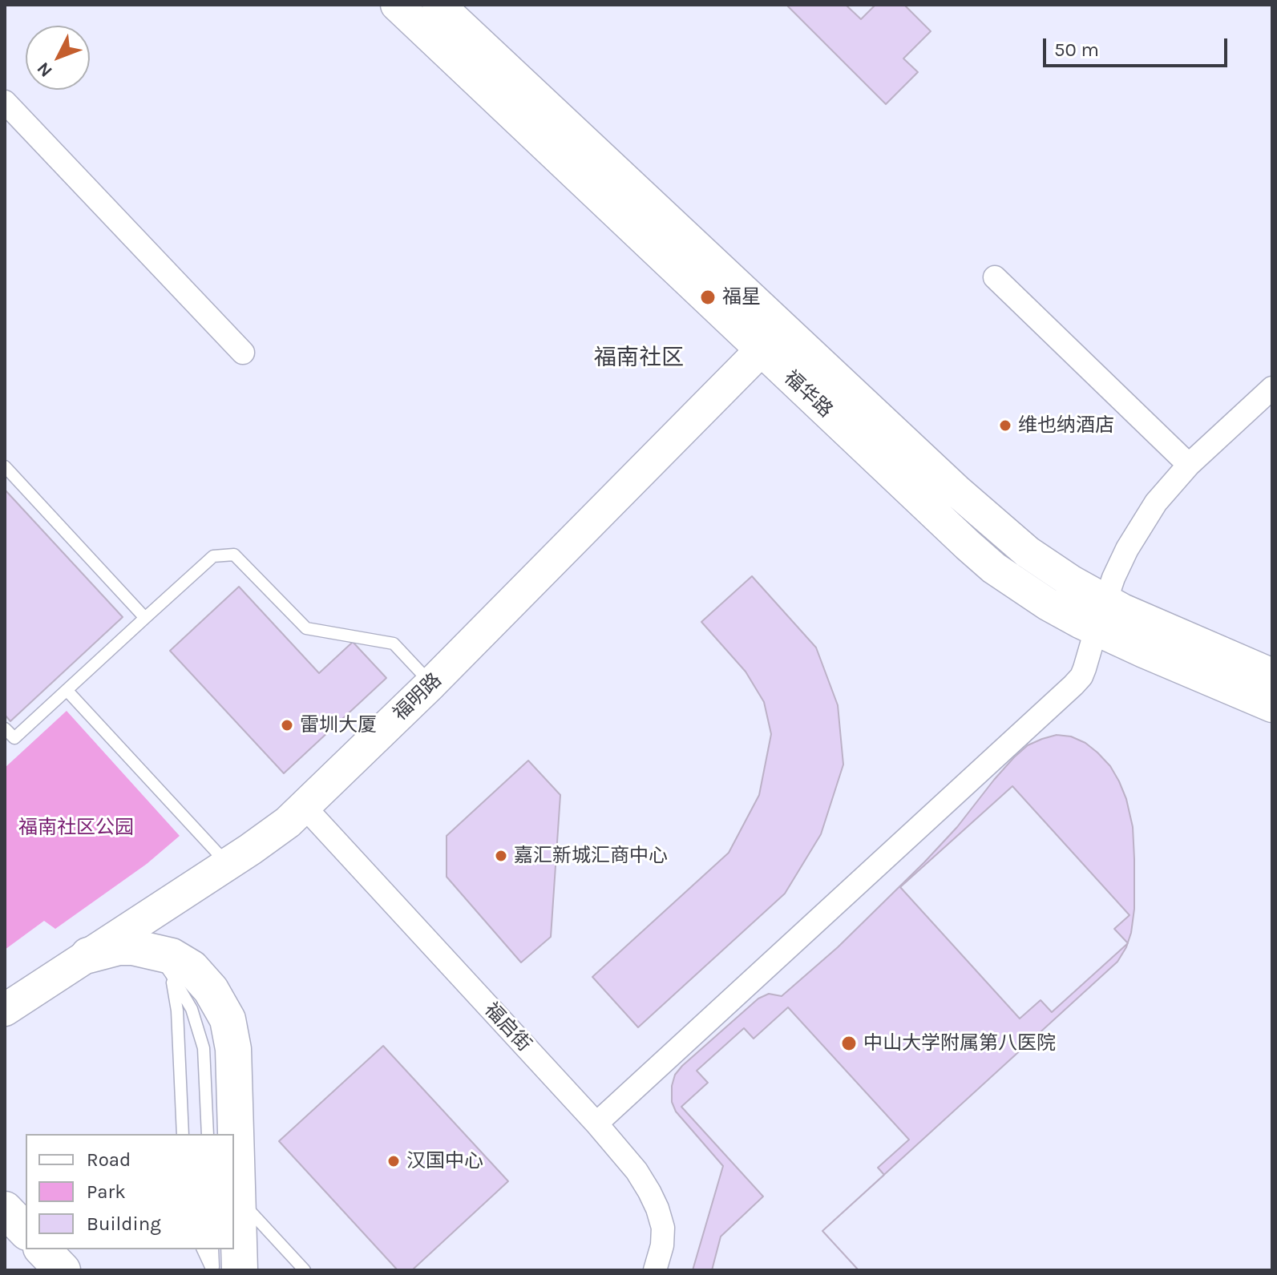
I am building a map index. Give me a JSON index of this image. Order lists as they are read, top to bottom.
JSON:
{
  "streets": {
    "main road": ["福华路", "福明路"],
    "street": ["福启街"]
  },
  "crossings": [
    ["福华路", "福明路"],
    ["福明路", "福启街"]
  ],
  "districts": ["福南社区"],
  "parks": ["福南社区公园"],
  "places": [
    "福星",
    "维也纳酒店",
    "雷圳大厦",
    "嘉汇新城汇商中心",
    "中山大学附属第八医院",
    "汉国中心"
  ],
  "legend": ["Road", "Park", "Building"],
  "scale_bar": "50 m",
  "north": "bottom left"
}
